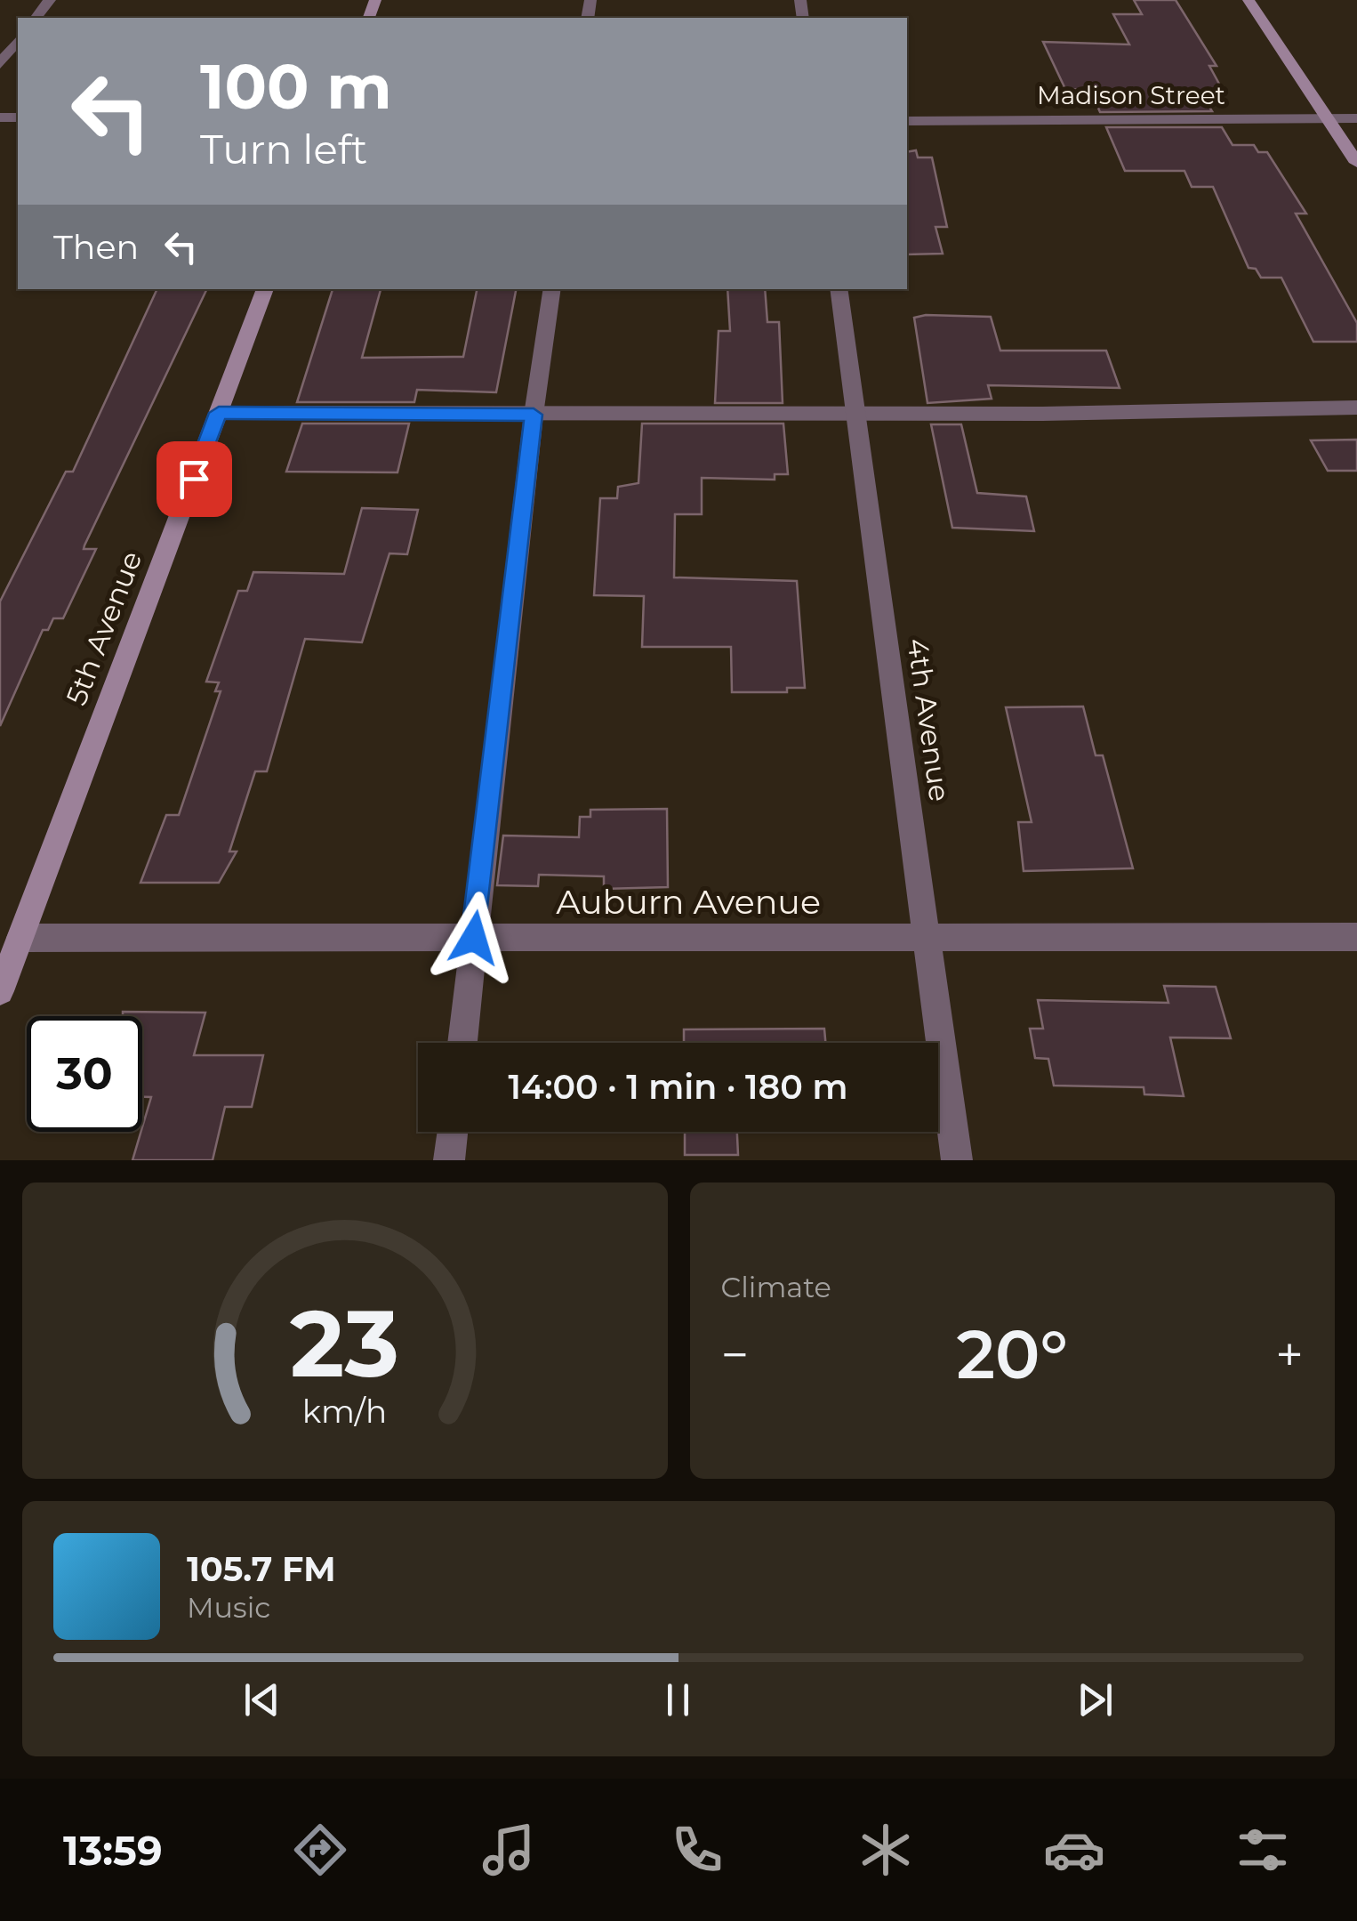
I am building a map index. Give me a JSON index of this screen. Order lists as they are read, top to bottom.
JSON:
{
  "streets": {
    "street": [
      "Madison Street",
      "5th Avenue",
      "4th Avenue",
      "Auburn Avenue"
    ]
  },
  "crossings": [
    ["5th Avenue", "Auburn Avenue"],
    ["4th Avenue", "Auburn Avenue"]
  ],
  "page": {
    "turn": ["100 m", "Turn left"],
    "then": "Then",
    "limit": "30",
    "trip": "14:00 · 1 min · 180 m",
    "tile": "Climate",
    "heat": ["−", "20°", "+"],
    "song": ["105.7 FM", "Music"],
    "tabs": "13:59",
    "gauge": ["23", "km/h"]
  }
}
